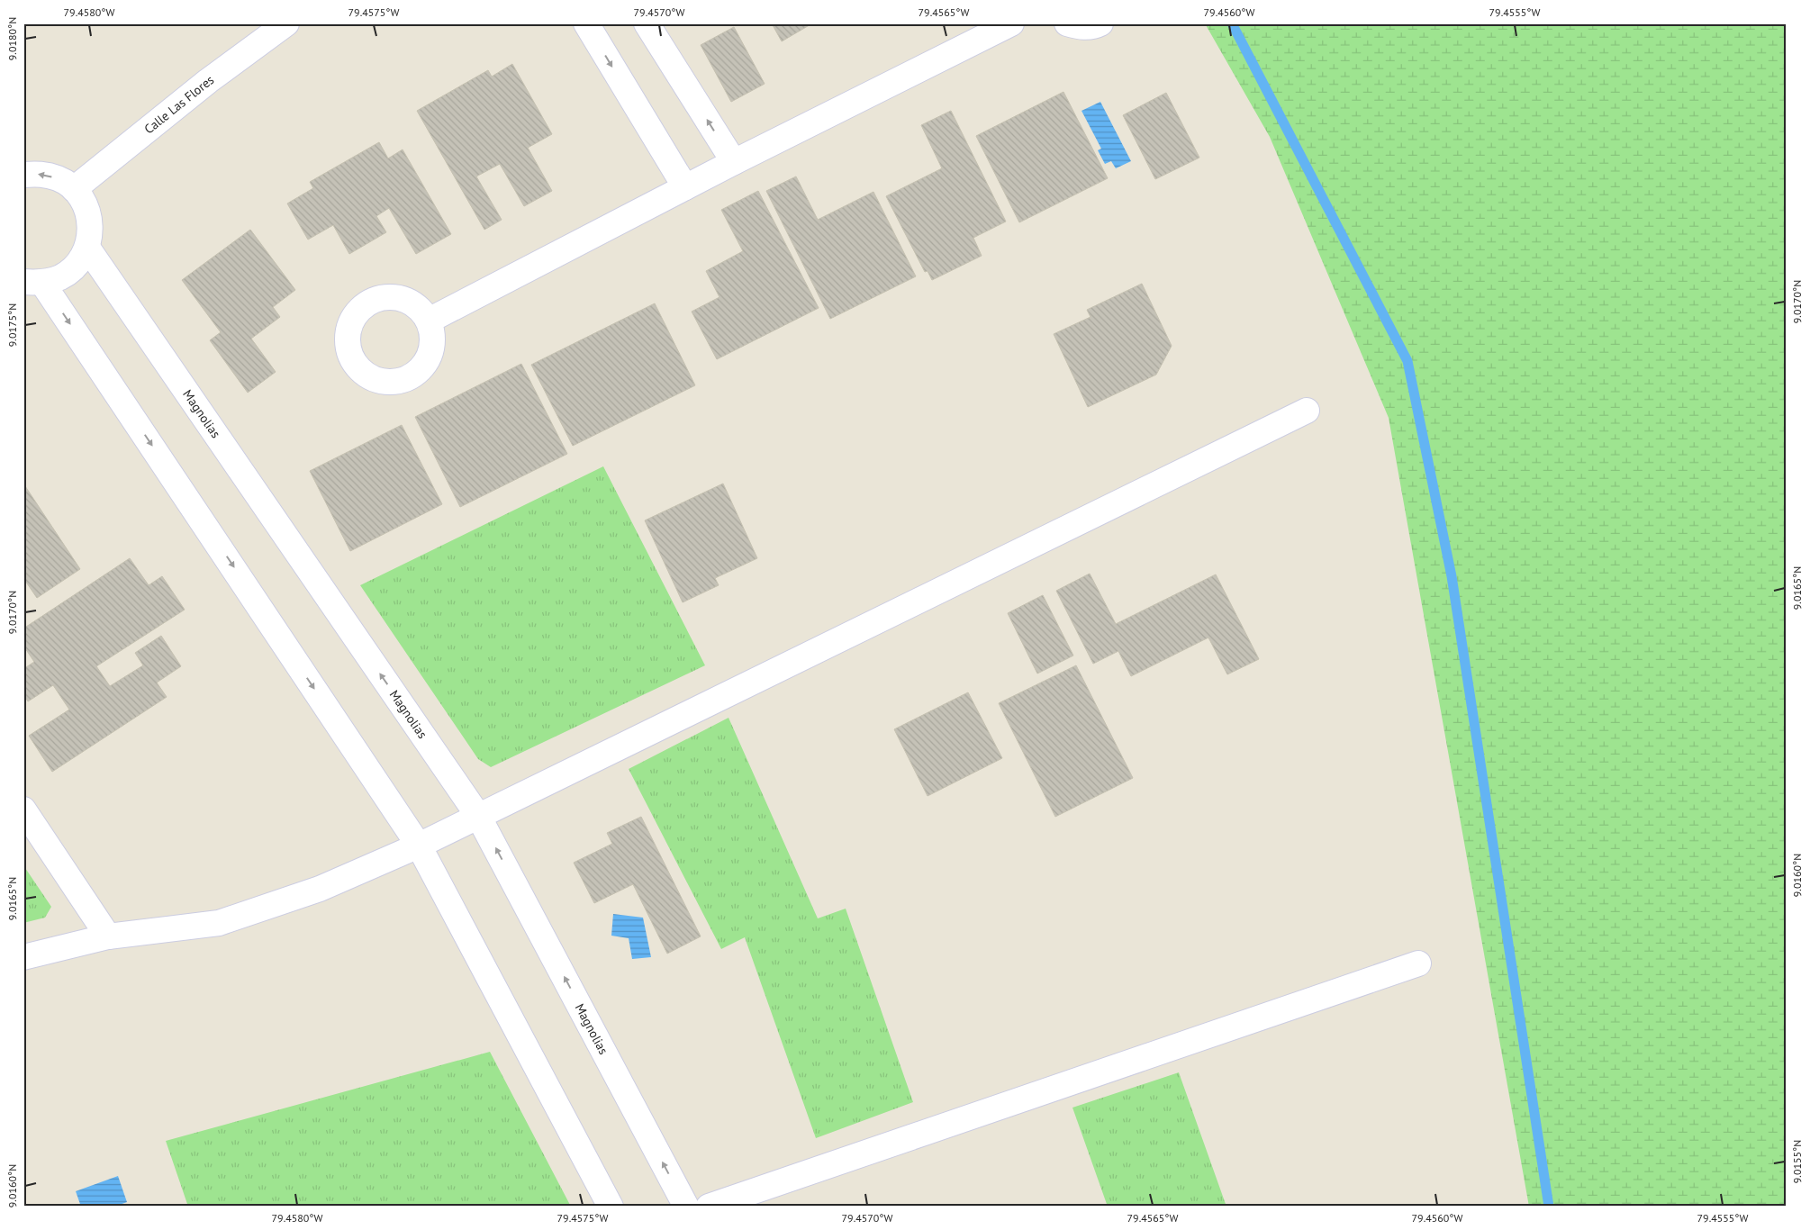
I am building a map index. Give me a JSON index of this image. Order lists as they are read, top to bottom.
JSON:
{
  "streets": {
    "street": ["Calle Las Flores", "Magnolias"]
  },
  "coordinates": [
    "79.4580°W",
    "79.4575°W",
    "79.4570°W",
    "79.4565°W",
    "79.4560°W",
    "79.4555°W",
    "9.0180°N",
    "9.0170°N",
    "9.0175°N",
    "9.0165°N",
    "9.0160°N",
    "9.0155°N"
  ]
}
